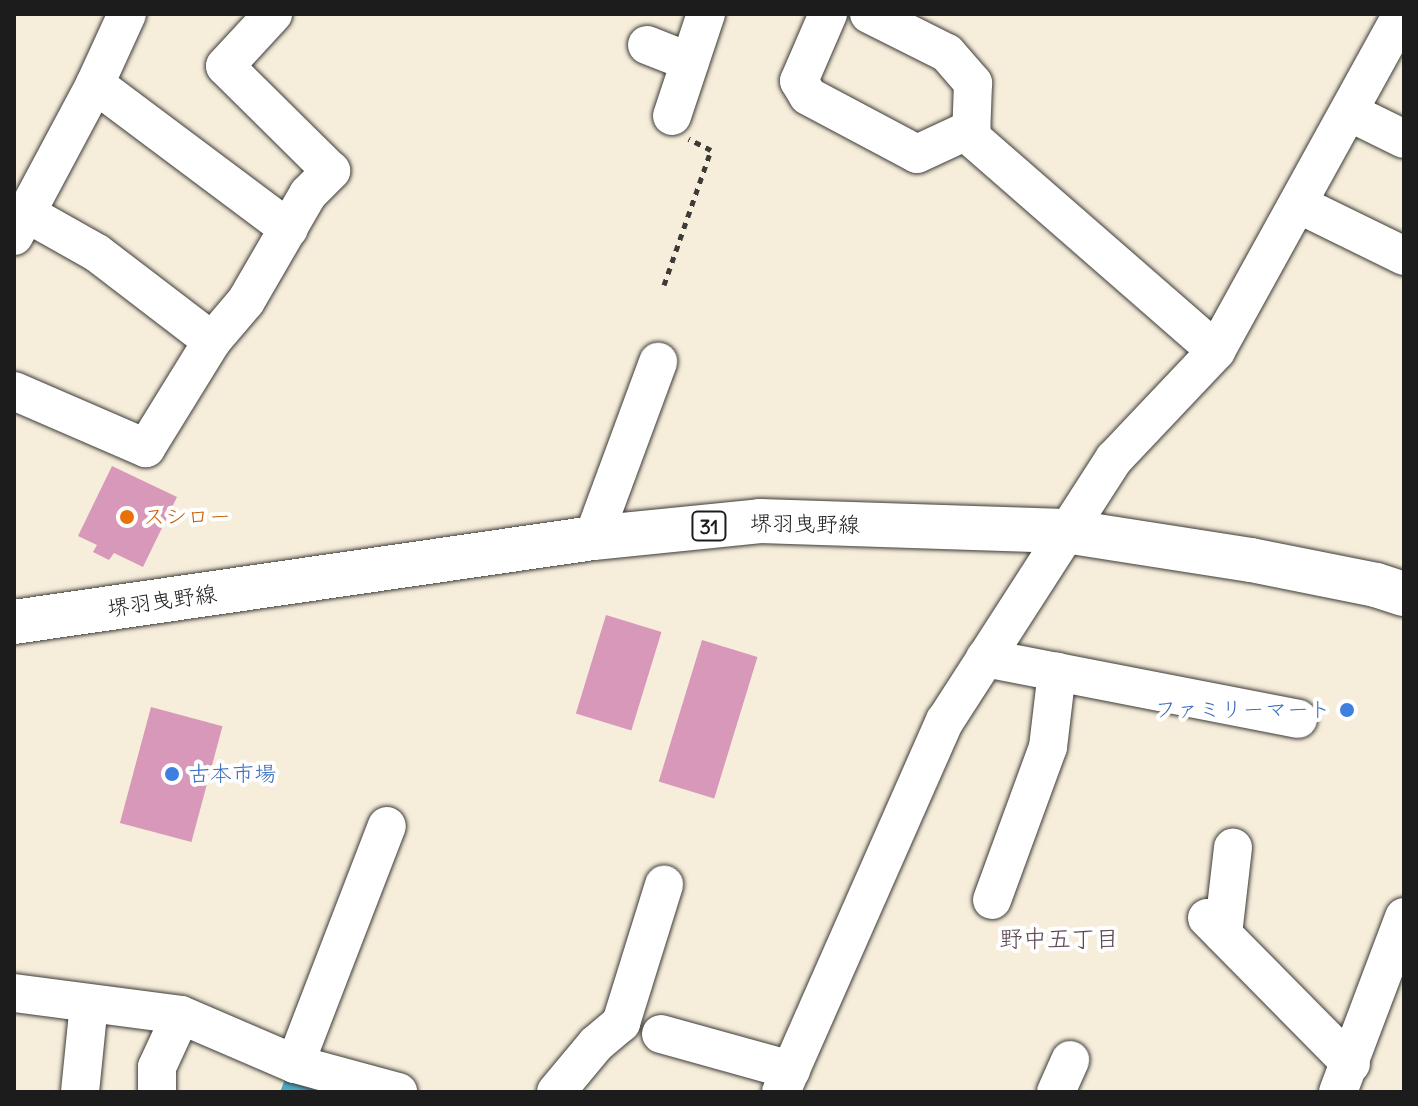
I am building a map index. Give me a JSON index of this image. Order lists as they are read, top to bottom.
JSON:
{
  "streets": {
    "main road": ["堺羽曳野線", "31"]
  },
  "districts": ["野中五丁目"],
  "places": ["スシロー", "ファミリーマート", "古本市場"]
}
